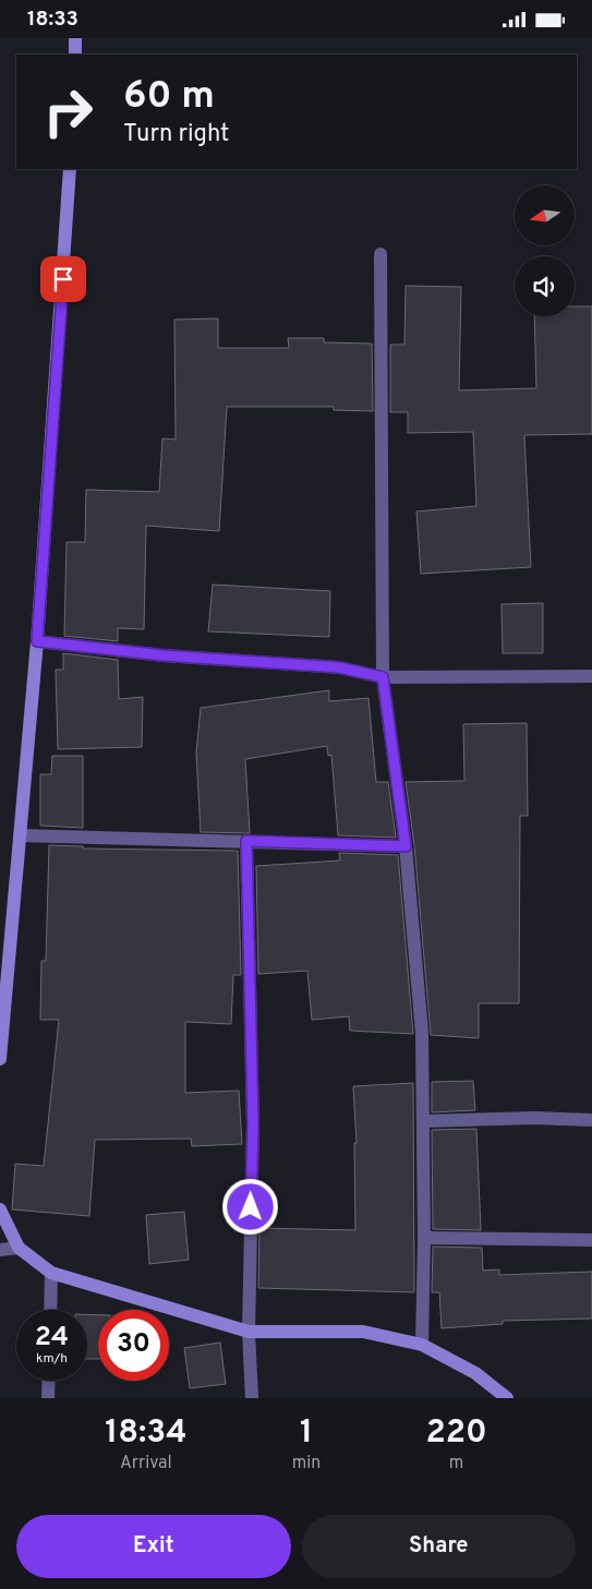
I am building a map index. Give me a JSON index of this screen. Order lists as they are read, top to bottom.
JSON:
{
  "north": "left",
  "page": {
    "status": "18:33",
    "turn": ["60 m", "Turn right"],
    "speed": "24 km/h",
    "limit": "30",
    "eta": [
      "18:34",
      "Arrival",
      "1",
      "min",
      "220",
      "m"
    ],
    "buttons": ["Exit", "Share"]
  }
}
